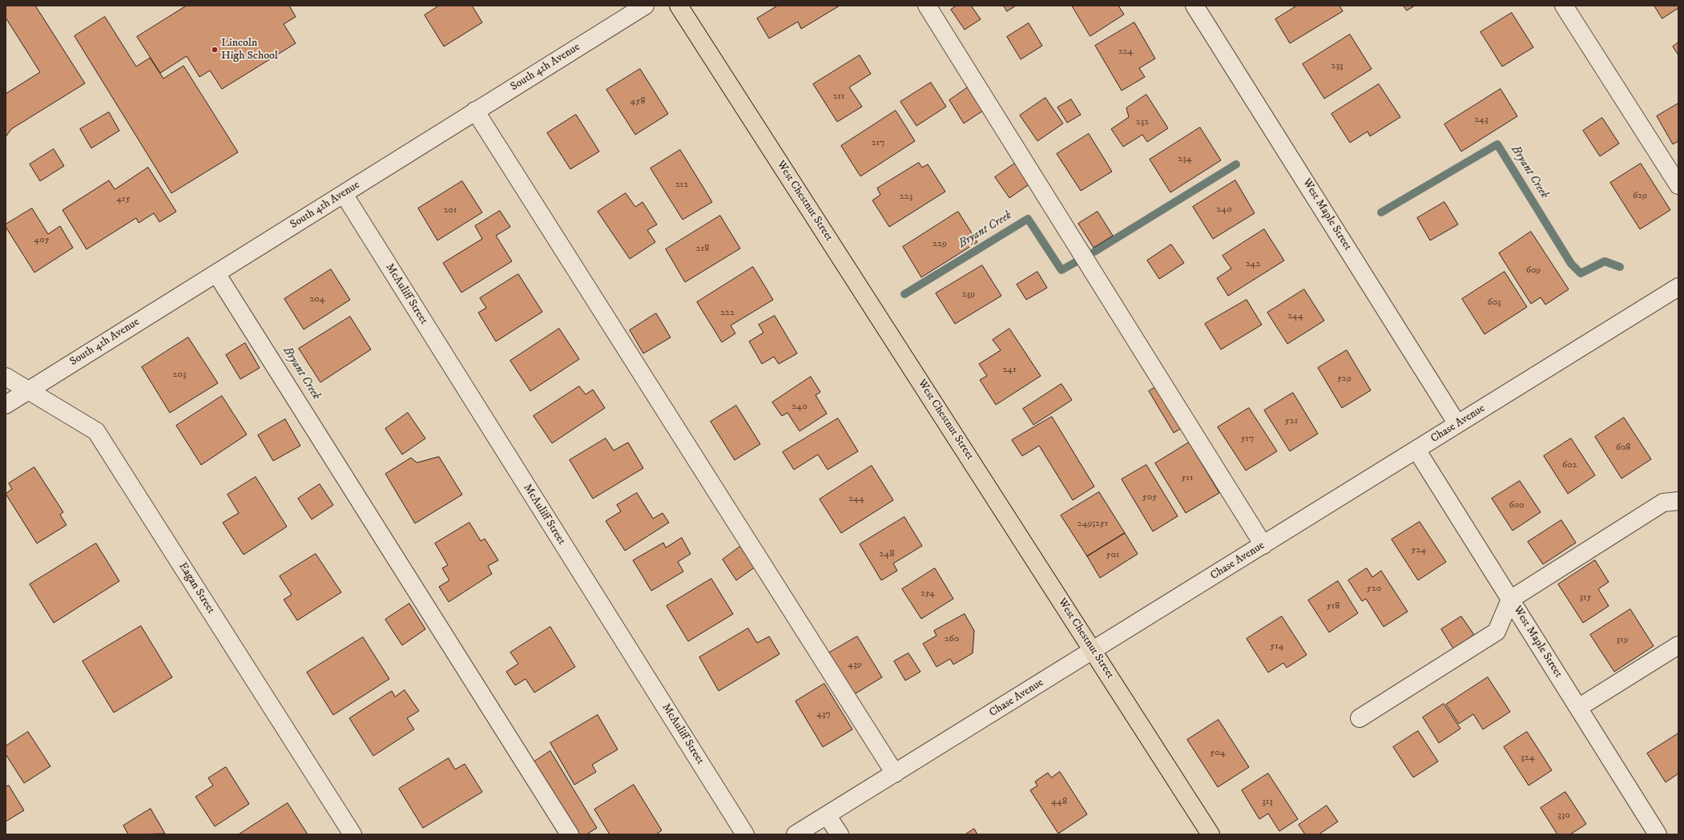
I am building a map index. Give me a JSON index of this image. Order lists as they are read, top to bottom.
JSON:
{
  "streets": {
    "main road": ["West Chestnut Street"],
    "street": [
      "South 4th Avenue",
      "West Maple Street",
      "McAuliff Street",
      "Chase Avenue",
      "Eagan Street"
    ]
  },
  "crossings": [
    ["South 4th Avenue", "McAuliff Street"],
    ["South 4th Avenue", "Eagan Street"],
    ["West Chestnut Street", "Chase Avenue"],
    ["West Maple Street", "Chase Avenue"]
  ],
  "water": ["Bryant Creek"],
  "places": ["Lincoln High School"],
  "house_numbers": [
    "224",
    "233",
    "211",
    "458",
    "243",
    "232",
    "217",
    "234",
    "212",
    "629",
    "223",
    "415",
    "240",
    "201",
    "405",
    "229",
    "218",
    "242",
    "609",
    "239",
    "204",
    "603",
    "222",
    "244",
    "241",
    "203",
    "529",
    "240",
    "521",
    "517",
    "608",
    "602",
    "511",
    "505",
    "244",
    "600",
    "249;251",
    "524",
    "248",
    "501",
    "520",
    "254",
    "315",
    "518",
    "260",
    "319",
    "514",
    "439",
    "437",
    "504",
    "324",
    "448",
    "313",
    "330"
  ]
}
